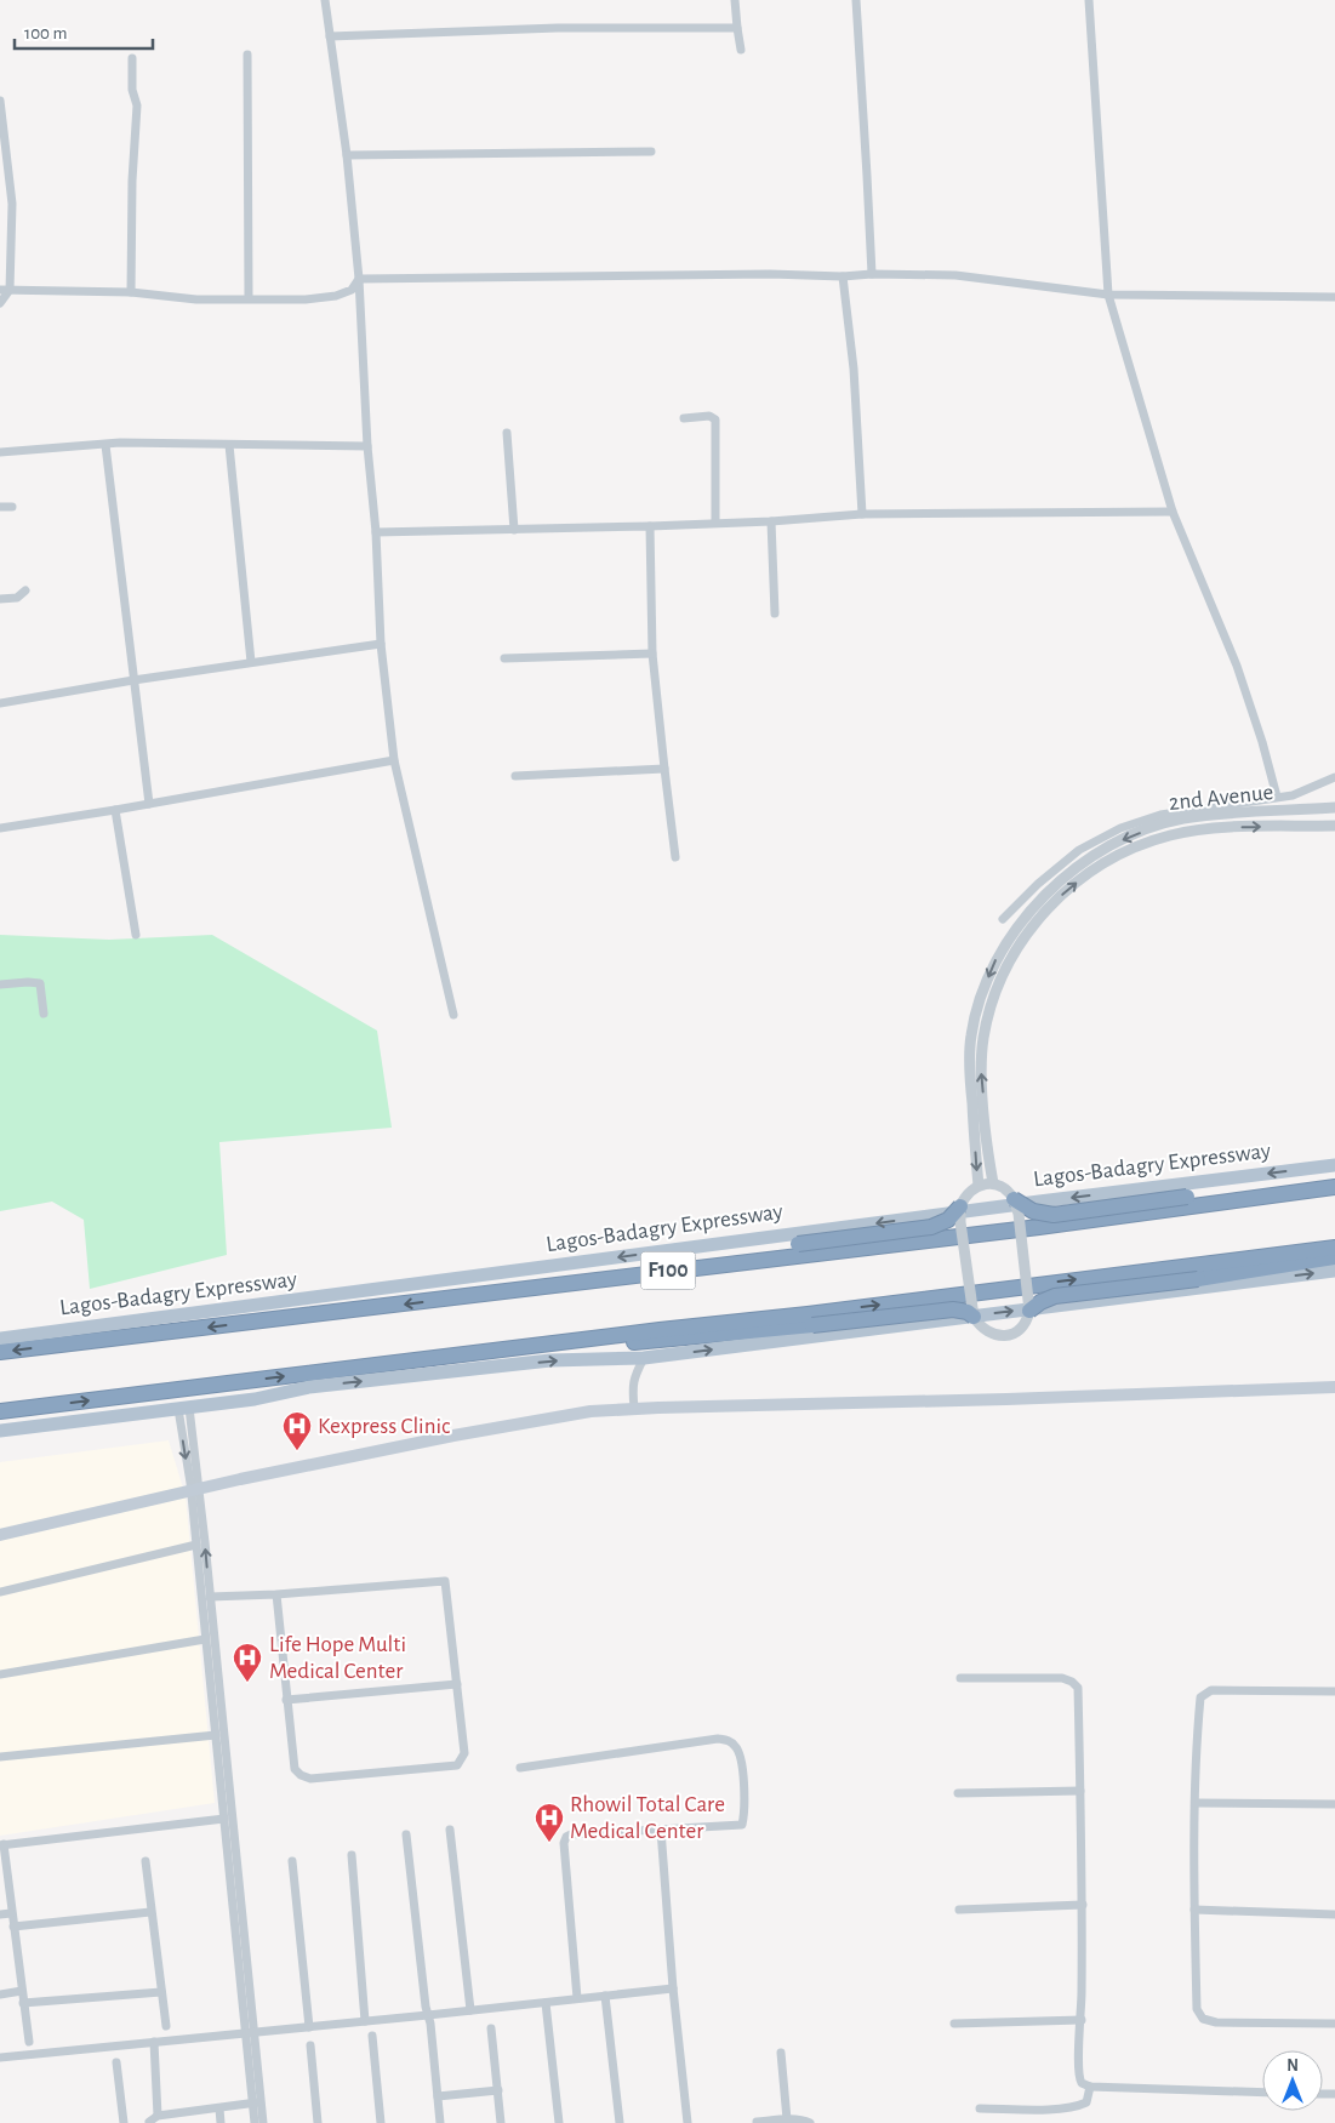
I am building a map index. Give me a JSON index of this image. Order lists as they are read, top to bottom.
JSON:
{
  "streets": {
    "highway": ["Lagos-Badagry Expressway", "F100"],
    "street": ["2nd Avenue"]
  },
  "places": {
    "hospital": ["Kexpress Clinic", "Life Hope Multi Medical Center", "Rhowil Total Care Medical Center"]
  },
  "scale_bar": "100 m",
  "north": "top"
}
